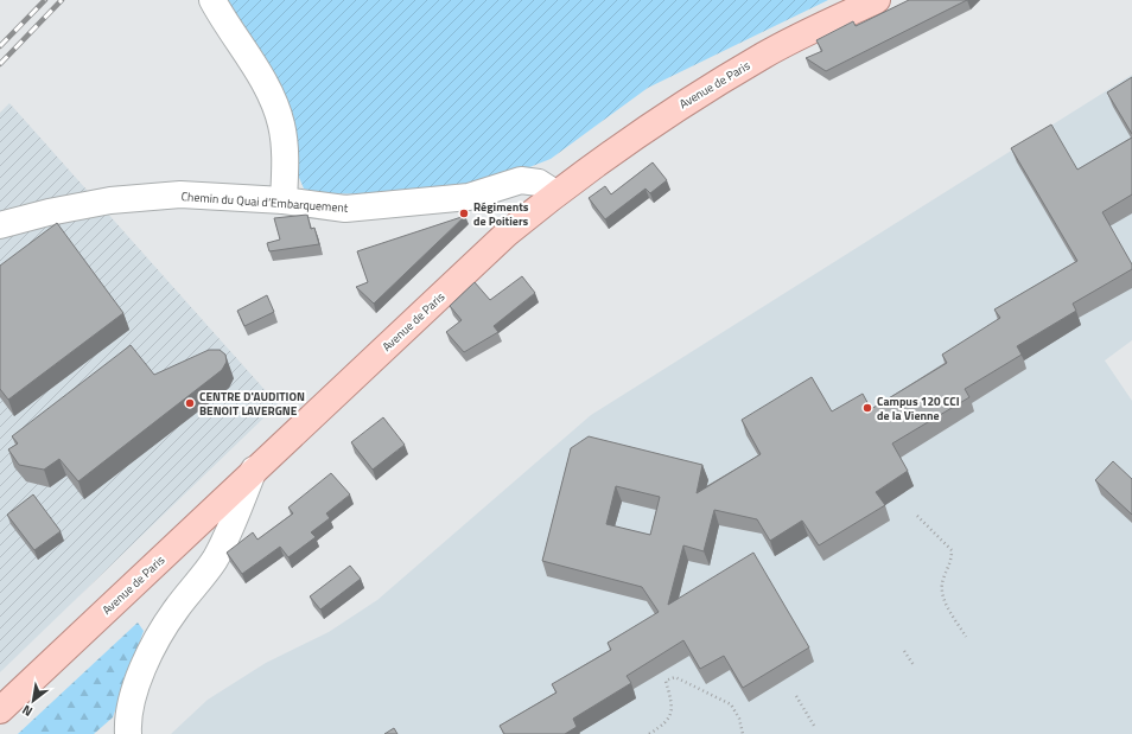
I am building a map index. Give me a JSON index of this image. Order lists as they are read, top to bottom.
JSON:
{
  "streets": {
    "main road": ["Avenue de Paris"],
    "street": ["Chemin du Quai d’Embarquement"]
  },
  "crossings": [
    ["Avenue de Paris", "Chemin du Quai d’Embarquement"]
  ],
  "places": ["Régiments de Poitiers", "CENTRE D'AUDITION BENOIT LAVERGNE", "Campus 120 CCI de la Vienne"],
  "north": "bottom left"
}
